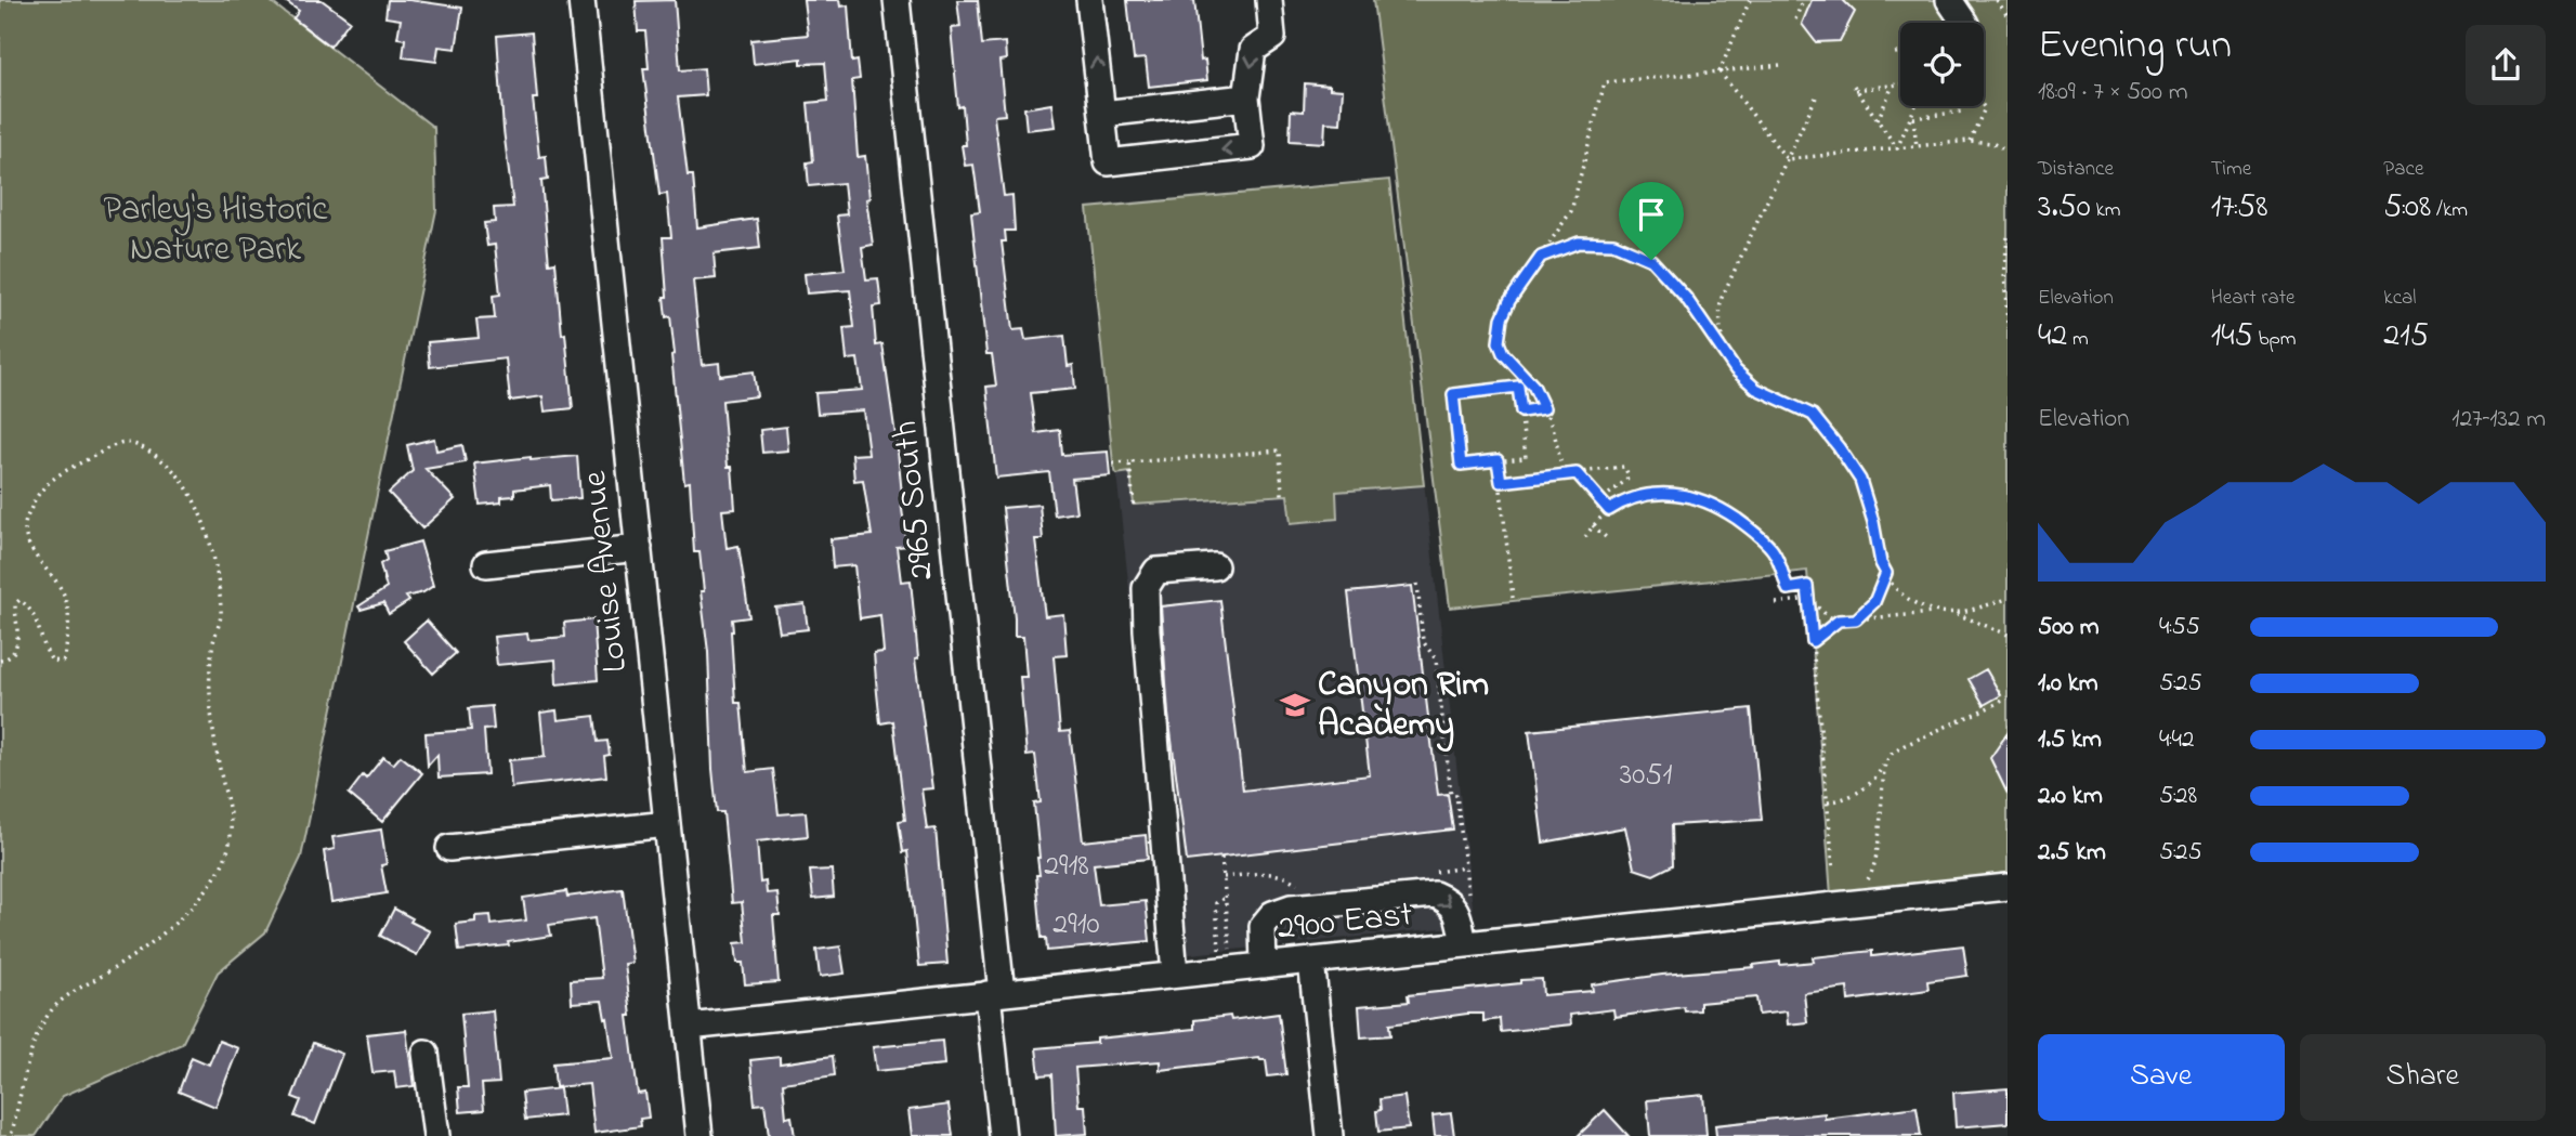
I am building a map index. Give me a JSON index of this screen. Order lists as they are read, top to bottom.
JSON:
{
  "streets": {
    "street": ["2965 South", "Louise Avenue", "2900 East"]
  },
  "crossings": [
    ["2965 South", "2900 East"],
    ["Louise Avenue", "2900 East"]
  ],
  "parks": ["Parley's Historic Nature Park"],
  "places": {
    "school or university": ["Canyon Rim Academy"]
  },
  "house_numbers": ["3051", "2918", "2910"],
  "page": {
    "heading": ["Evening run", "18:09 · 7 × 500 m"],
    "stats": [
      ["Distance", "3.50 km"],
      ["Time", "17:58"],
      ["Pace", "5:08 /km"],
      ["Elevation", "42 m"],
      ["Heart rate", "145 bpm"],
      ["kcal", "215"]
    ],
    "chart": ["Elevation", "127–132 m"],
    "list": [
      {
        "name": "500 m",
        "note": "4:55"
      },
      {
        "name": "1.0 km",
        "note": "5:25"
      },
      {
        "name": "1.5 km",
        "note": "4:42"
      },
      {
        "name": "2.0 km",
        "note": "5:28"
      },
      {
        "name": "2.5 km",
        "note": "5:25"
      }
    ],
    "buttons": ["Save", "Share"]
  }
}
